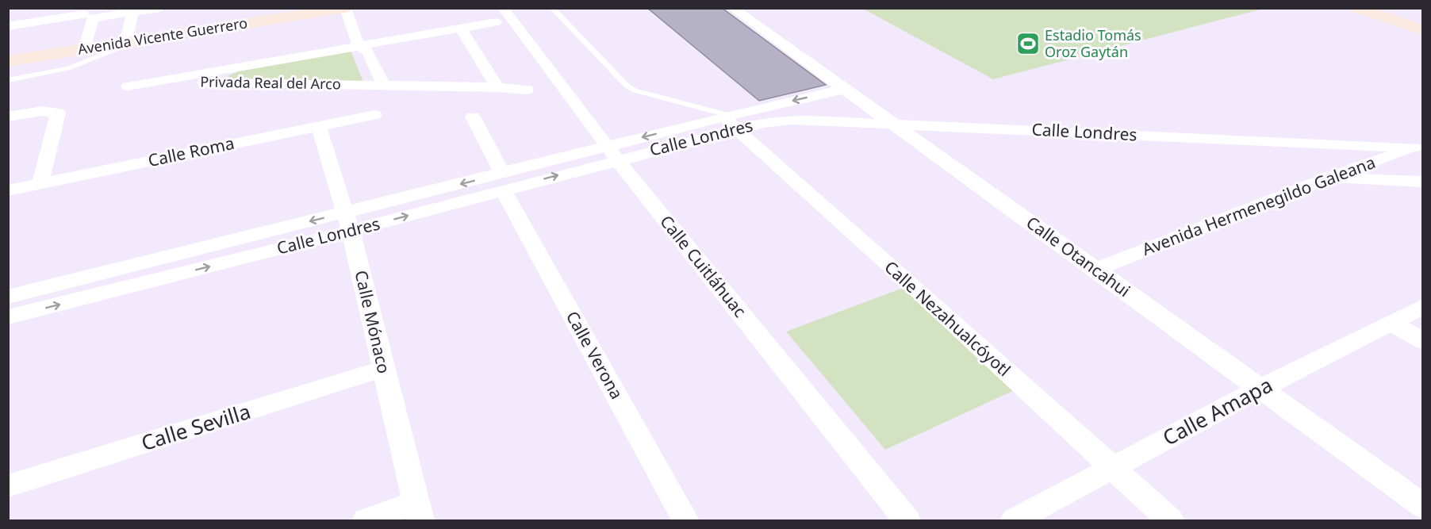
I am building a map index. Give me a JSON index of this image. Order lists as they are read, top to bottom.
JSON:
{
  "streets": {
    "main road": ["Avenida Vicente Guerrero"],
    "street": [
      "Privada Real del Arco",
      "Calle Londres",
      "Calle Roma",
      "Avenida Hermenegildo Galeana",
      "Calle Otancahui",
      "Calle Cuitláhuac",
      "Calle Nezahualcóyotl",
      "Calle Mónaco",
      "Calle Verona",
      "Calle Amapa",
      "Calle Sevilla"
    ]
  },
  "crossings": [
    ["Privada Real del Arco", "Calle Cuitláhuac"],
    ["Calle Londres", "Avenida Hermenegildo Galeana"],
    ["Calle Londres", "Calle Otancahui"],
    ["Calle Londres", "Calle Cuitláhuac"],
    ["Calle Londres", "Calle Nezahualcóyotl"],
    ["Calle Londres", "Calle Mónaco"],
    ["Calle Londres", "Calle Verona"],
    ["Calle Roma", "Calle Mónaco"],
    ["Avenida Hermenegildo Galeana", "Calle Otancahui"],
    ["Calle Otancahui", "Calle Amapa"],
    ["Calle Nezahualcóyotl", "Calle Amapa"],
    ["Calle Mónaco", "Calle Sevilla"]
  ],
  "places": {
    "sports": ["Estadio Tomás Oroz Gaytán"]
  }
}
